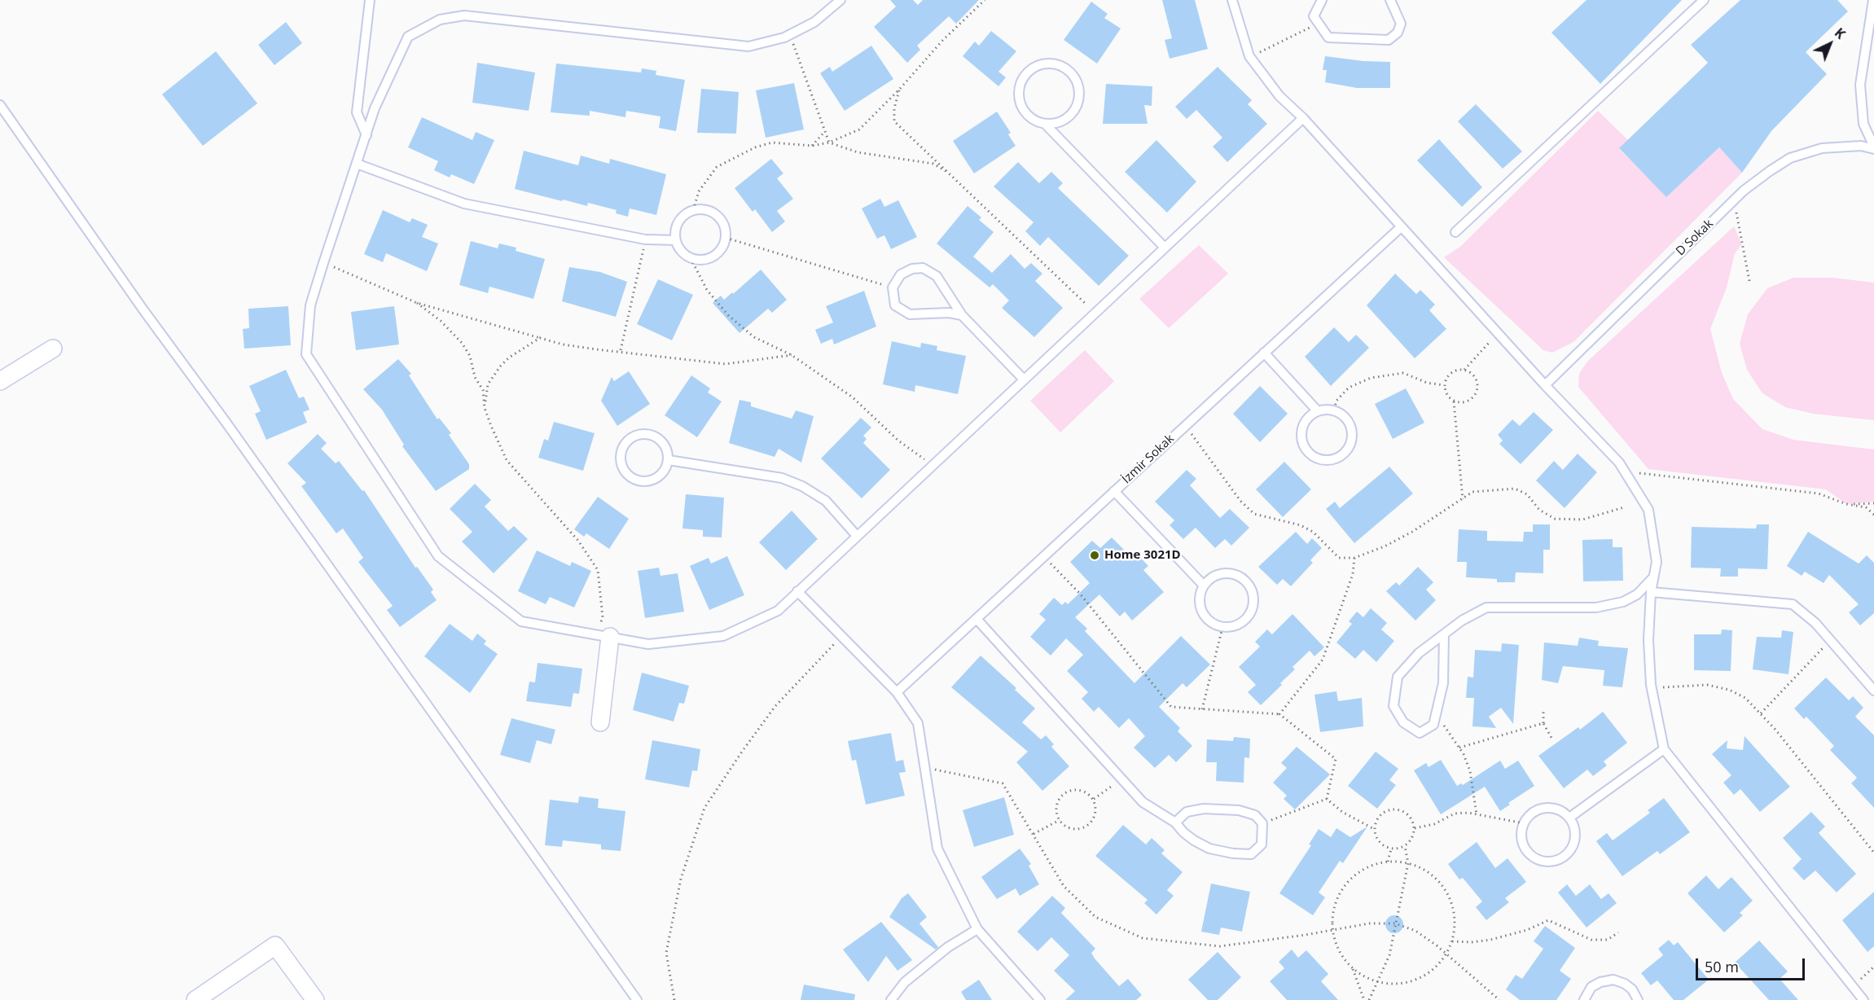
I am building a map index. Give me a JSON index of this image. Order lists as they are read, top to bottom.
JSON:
{
  "streets": {
    "lane": ["D Sokak", "İzmir Sokak"]
  },
  "places": ["Home 3021D"],
  "scale_bar": "50 m",
  "north": "top right"
}
